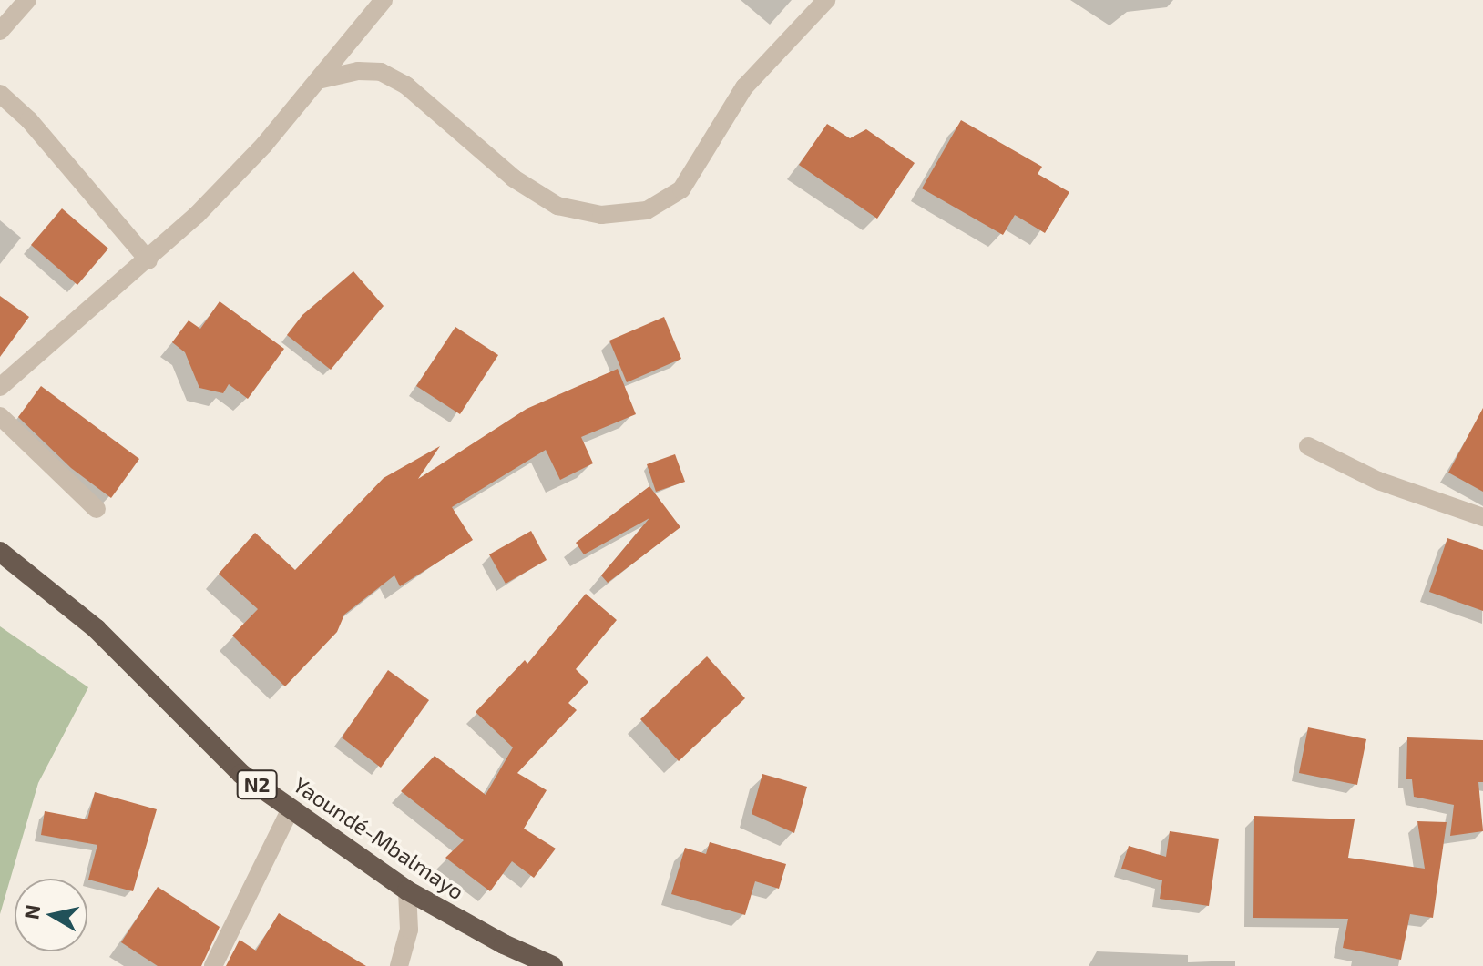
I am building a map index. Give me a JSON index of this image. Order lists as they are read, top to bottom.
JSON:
{
  "streets": {
    "highway": ["N2", "Yaoundé-Mbalmayo"]
  },
  "north": "left"
}
